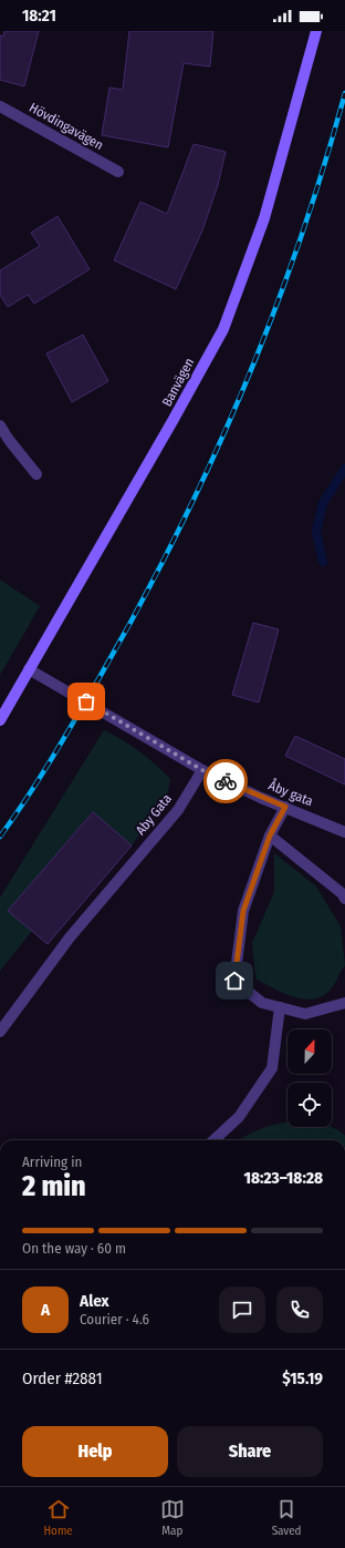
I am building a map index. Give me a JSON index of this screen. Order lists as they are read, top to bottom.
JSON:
{
  "streets": {
    "street": [
      "Hövdingavägen",
      "Banvägen",
      "Åby gata",
      "Aby Gata"
    ]
  },
  "crossings": [
    ["Åby gata", "Aby Gata"]
  ],
  "north": "top",
  "page": {
    "status": "18:21",
    "heading": ["2 min", "Arriving in", "18:23–18:28"],
    "panel": [
      "Alex",
      "Courier · 4.6",
      "Order #2881",
      "$15.19"
    ],
    "bar": "On the way · 60 m",
    "round": "A",
    "buttons": ["Help", "Share"],
    "tabs": ["Home", "Map", "Saved"]
  }
}
